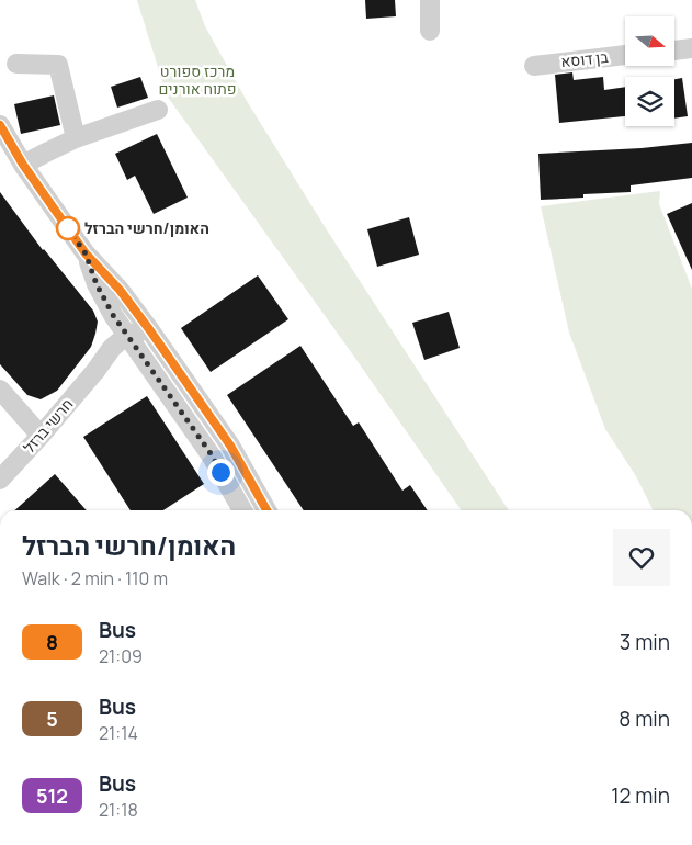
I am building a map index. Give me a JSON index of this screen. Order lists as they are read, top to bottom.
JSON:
{
  "streets": {
    "street": ["בן דוסא", "חרשי ברזל"]
  },
  "parks": ["מרכז ספורט פתוח אורנים"],
  "places": ["האומן/חרשי הברזל"],
  "lines": ["bus line 8"],
  "north": "right",
  "page": {
    "heading": ["האומן/חרשי הברזל", "Walk · 2 min · 110 m"],
    "list": [
      {
        "mark": "8",
        "name": "Bus",
        "note": "21:09",
        "value": "3 min"
      },
      {
        "mark": "5",
        "name": "Bus",
        "note": "21:14",
        "value": "8 min"
      },
      {
        "mark": "512",
        "name": "Bus",
        "note": "21:18",
        "value": "12 min"
      }
    ]
  }
}
